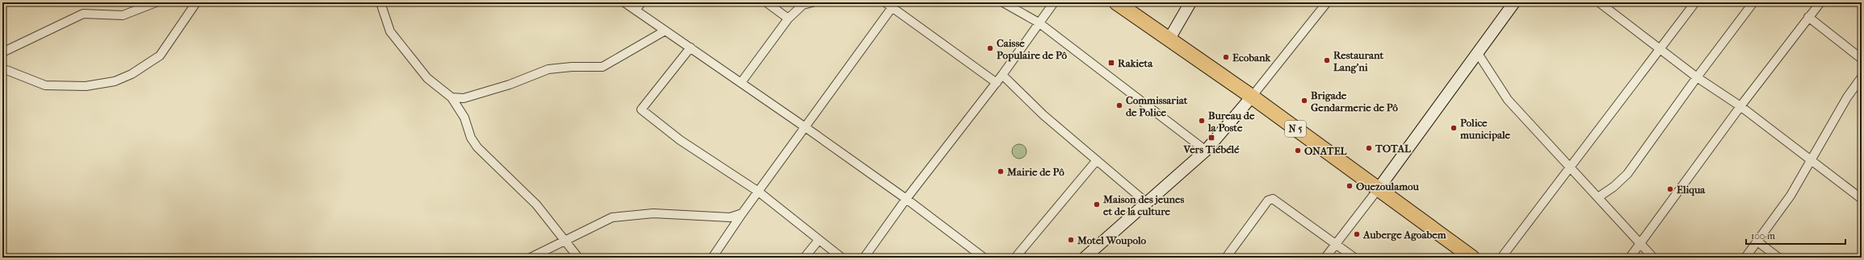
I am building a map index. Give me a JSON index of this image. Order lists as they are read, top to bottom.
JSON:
{
  "streets": {
    "highway": ["N 5"]
  },
  "places": {
    "other": [
      "Caisse Populaire de Pô",
      "Ecobank",
      "Restaurant Lang'ni",
      "Brigade Gendarmerie de Pô",
      "Commissariat de Police",
      "Bureau de la Poste",
      "Police municipale",
      "TOTAL",
      "ONATEL",
      "Mairie de Pô",
      "Ouezoulamou",
      "Eliqua",
      "Maison des jeunes et de la culture",
      "Auberge Agoabem",
      "Motel Woupolo"
    ],
    "transit": ["Rakieta", "Vers Tiébélé"]
  },
  "scale_bar": "100 m"
}
